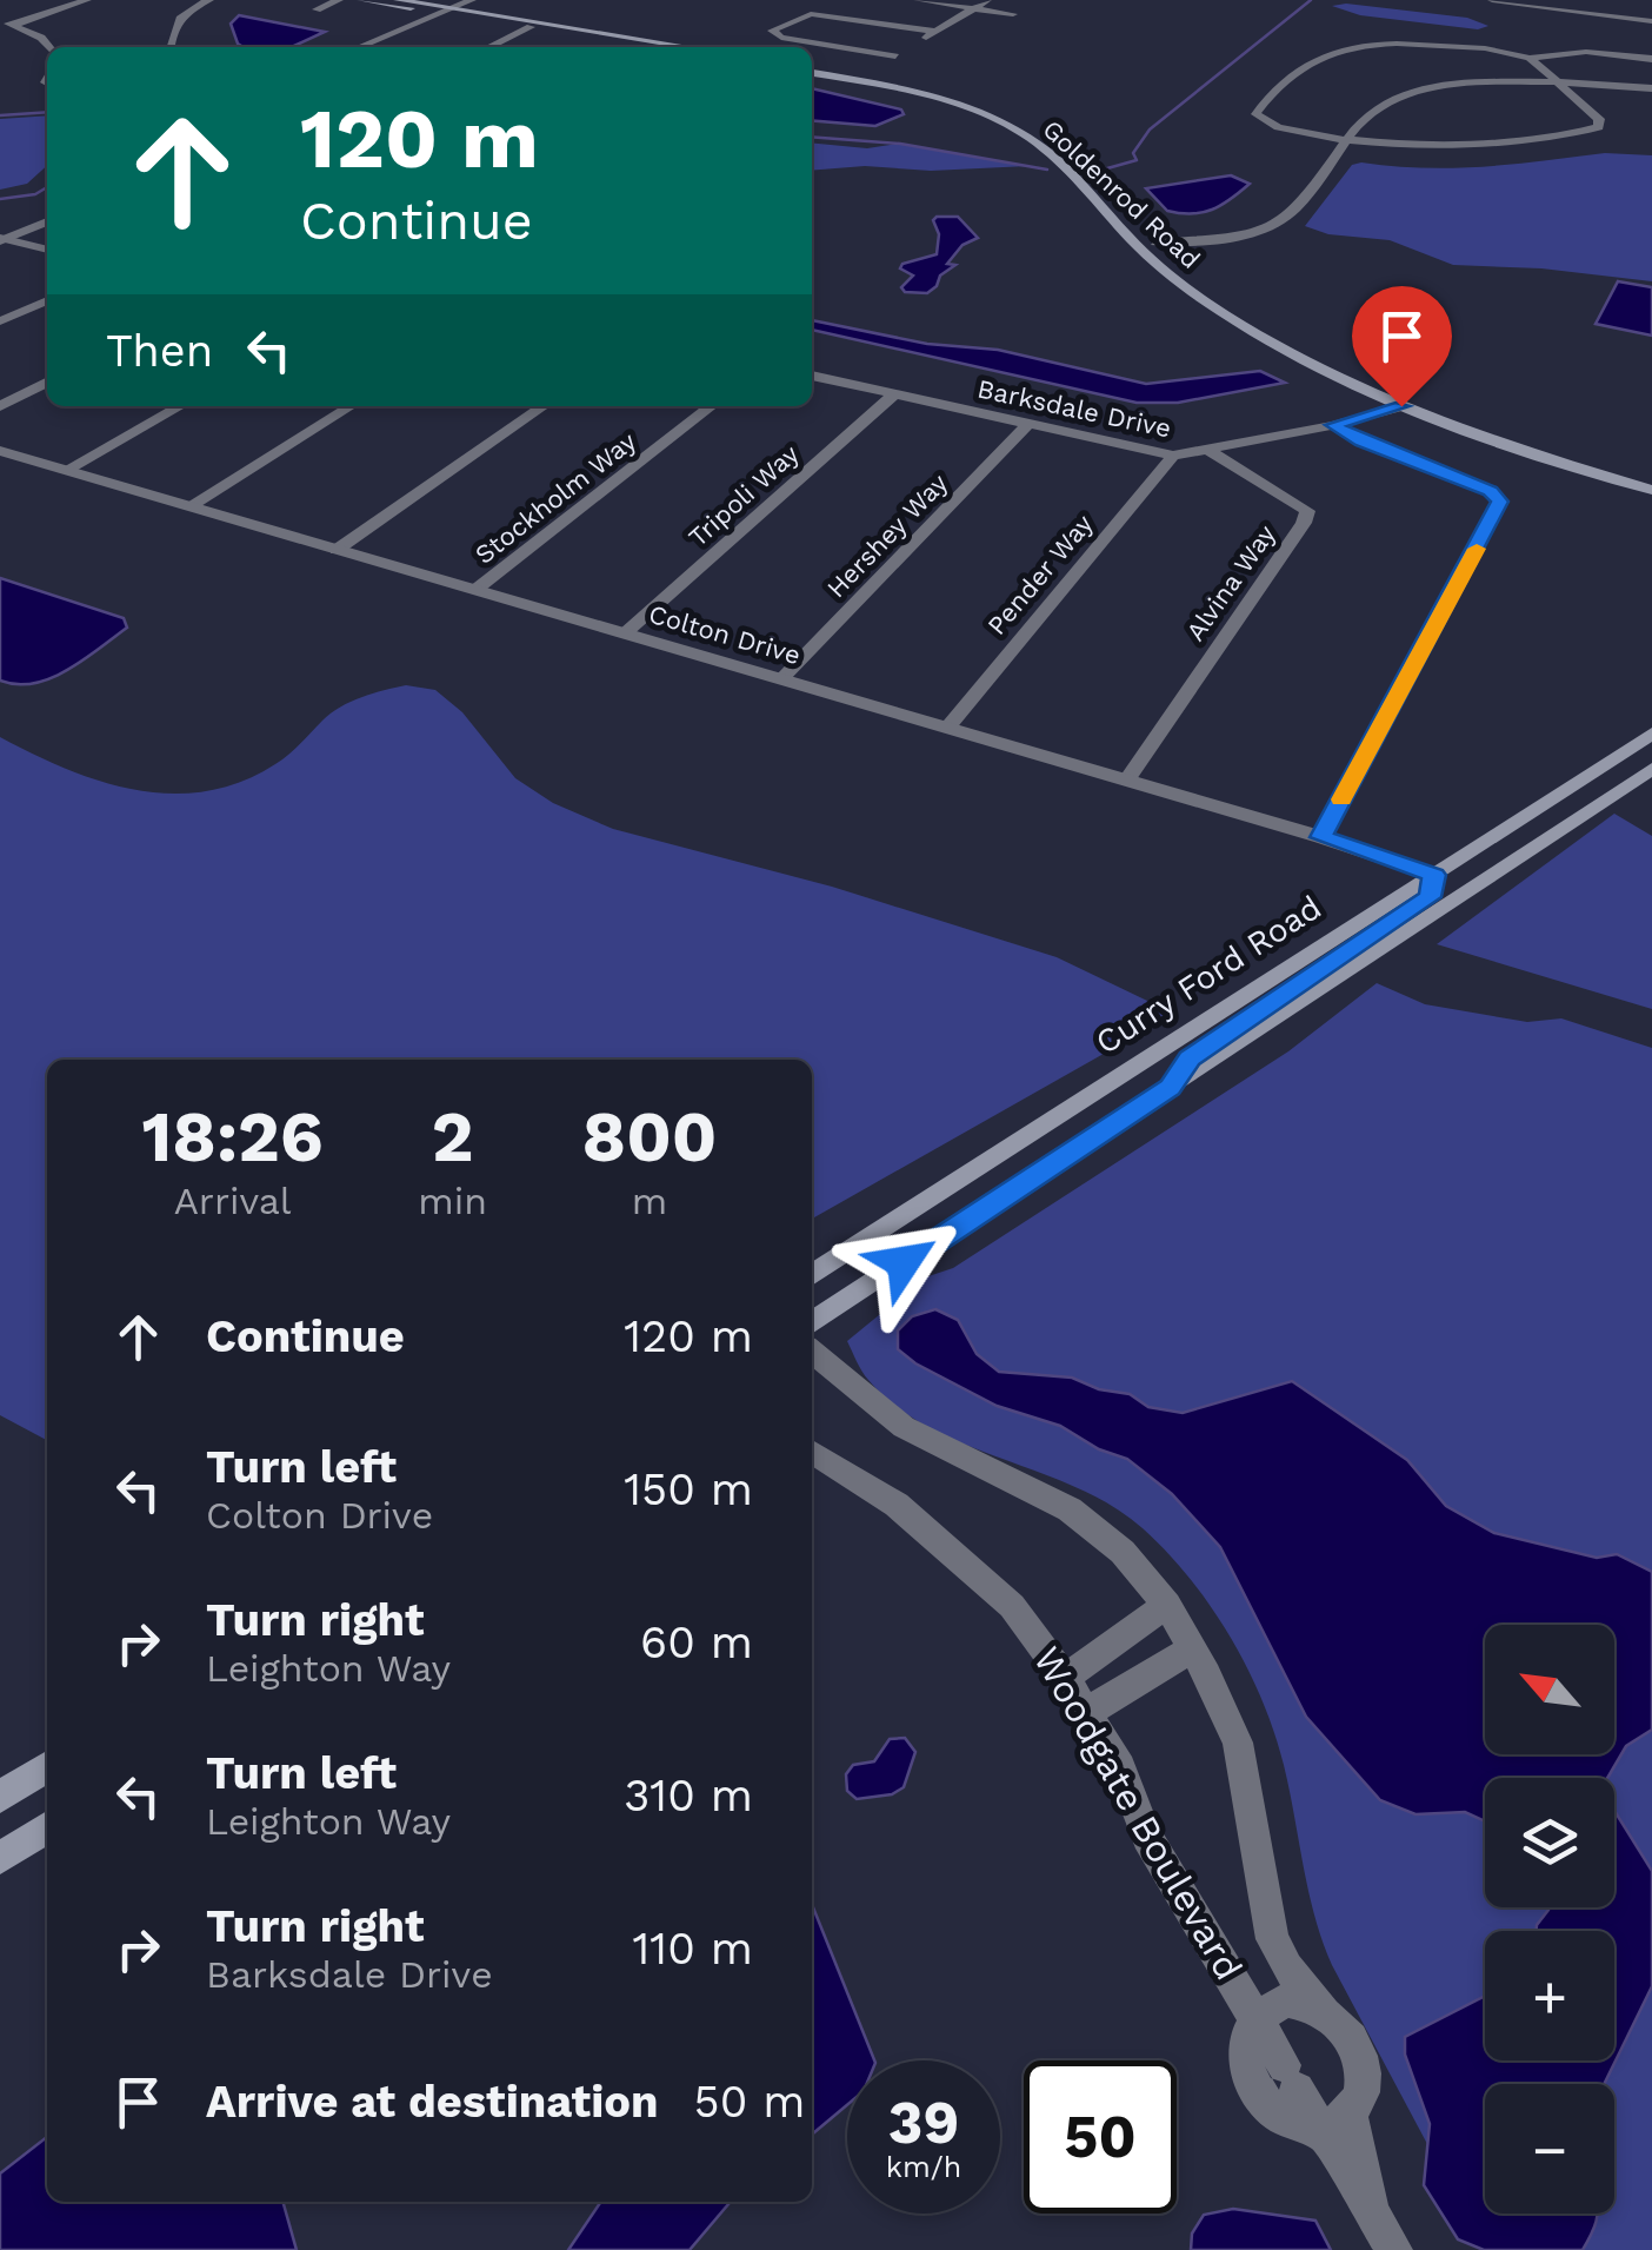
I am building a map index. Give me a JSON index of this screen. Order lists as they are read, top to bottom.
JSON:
{
  "streets": {
    "main road": ["Goldenrod Road", "Curry Ford Road"],
    "street": [
      "Barksdale Drive",
      "Tripoli Way",
      "Stockholm Way",
      "Hershey Way",
      "Pender Way",
      "Alvina Way",
      "Colton Drive",
      "Woodgate Boulevard"
    ]
  },
  "crossings": [
    ["Goldenrod Road", "Barksdale Drive"],
    ["Barksdale Drive", "Tripoli Way"],
    ["Barksdale Drive", "Hershey Way"],
    ["Barksdale Drive", "Pender Way"],
    ["Barksdale Drive", "Alvina Way"],
    ["Tripoli Way", "Colton Drive"],
    ["Stockholm Way", "Colton Drive"],
    ["Hershey Way", "Colton Drive"],
    ["Pender Way", "Colton Drive"],
    ["Alvina Way", "Colton Drive"],
    ["Colton Drive", "Curry Ford Road"]
  ],
  "north": "top left",
  "page": {
    "turn": ["120 m", "Continue"],
    "then": "Then",
    "eta": [
      "18:26",
      "Arrival",
      "2",
      "min",
      "800",
      "m"
    ],
    "list": [
      {
        "name": "Continue",
        "value": "120 m"
      },
      {
        "name": "Turn left",
        "note": "Colton Drive",
        "value": "150 m"
      },
      {
        "name": "Turn right",
        "note": "Leighton Way",
        "value": "60 m"
      },
      {
        "name": "Turn left",
        "note": "Leighton Way",
        "value": "310 m"
      },
      {
        "name": "Turn right",
        "note": "Barksdale Drive",
        "value": "110 m"
      },
      {
        "name": "Arrive at destination",
        "value": "50 m"
      }
    ],
    "map_buttons": ["+", "−"],
    "speed": "39 km/h",
    "limit": "50"
  }
}
